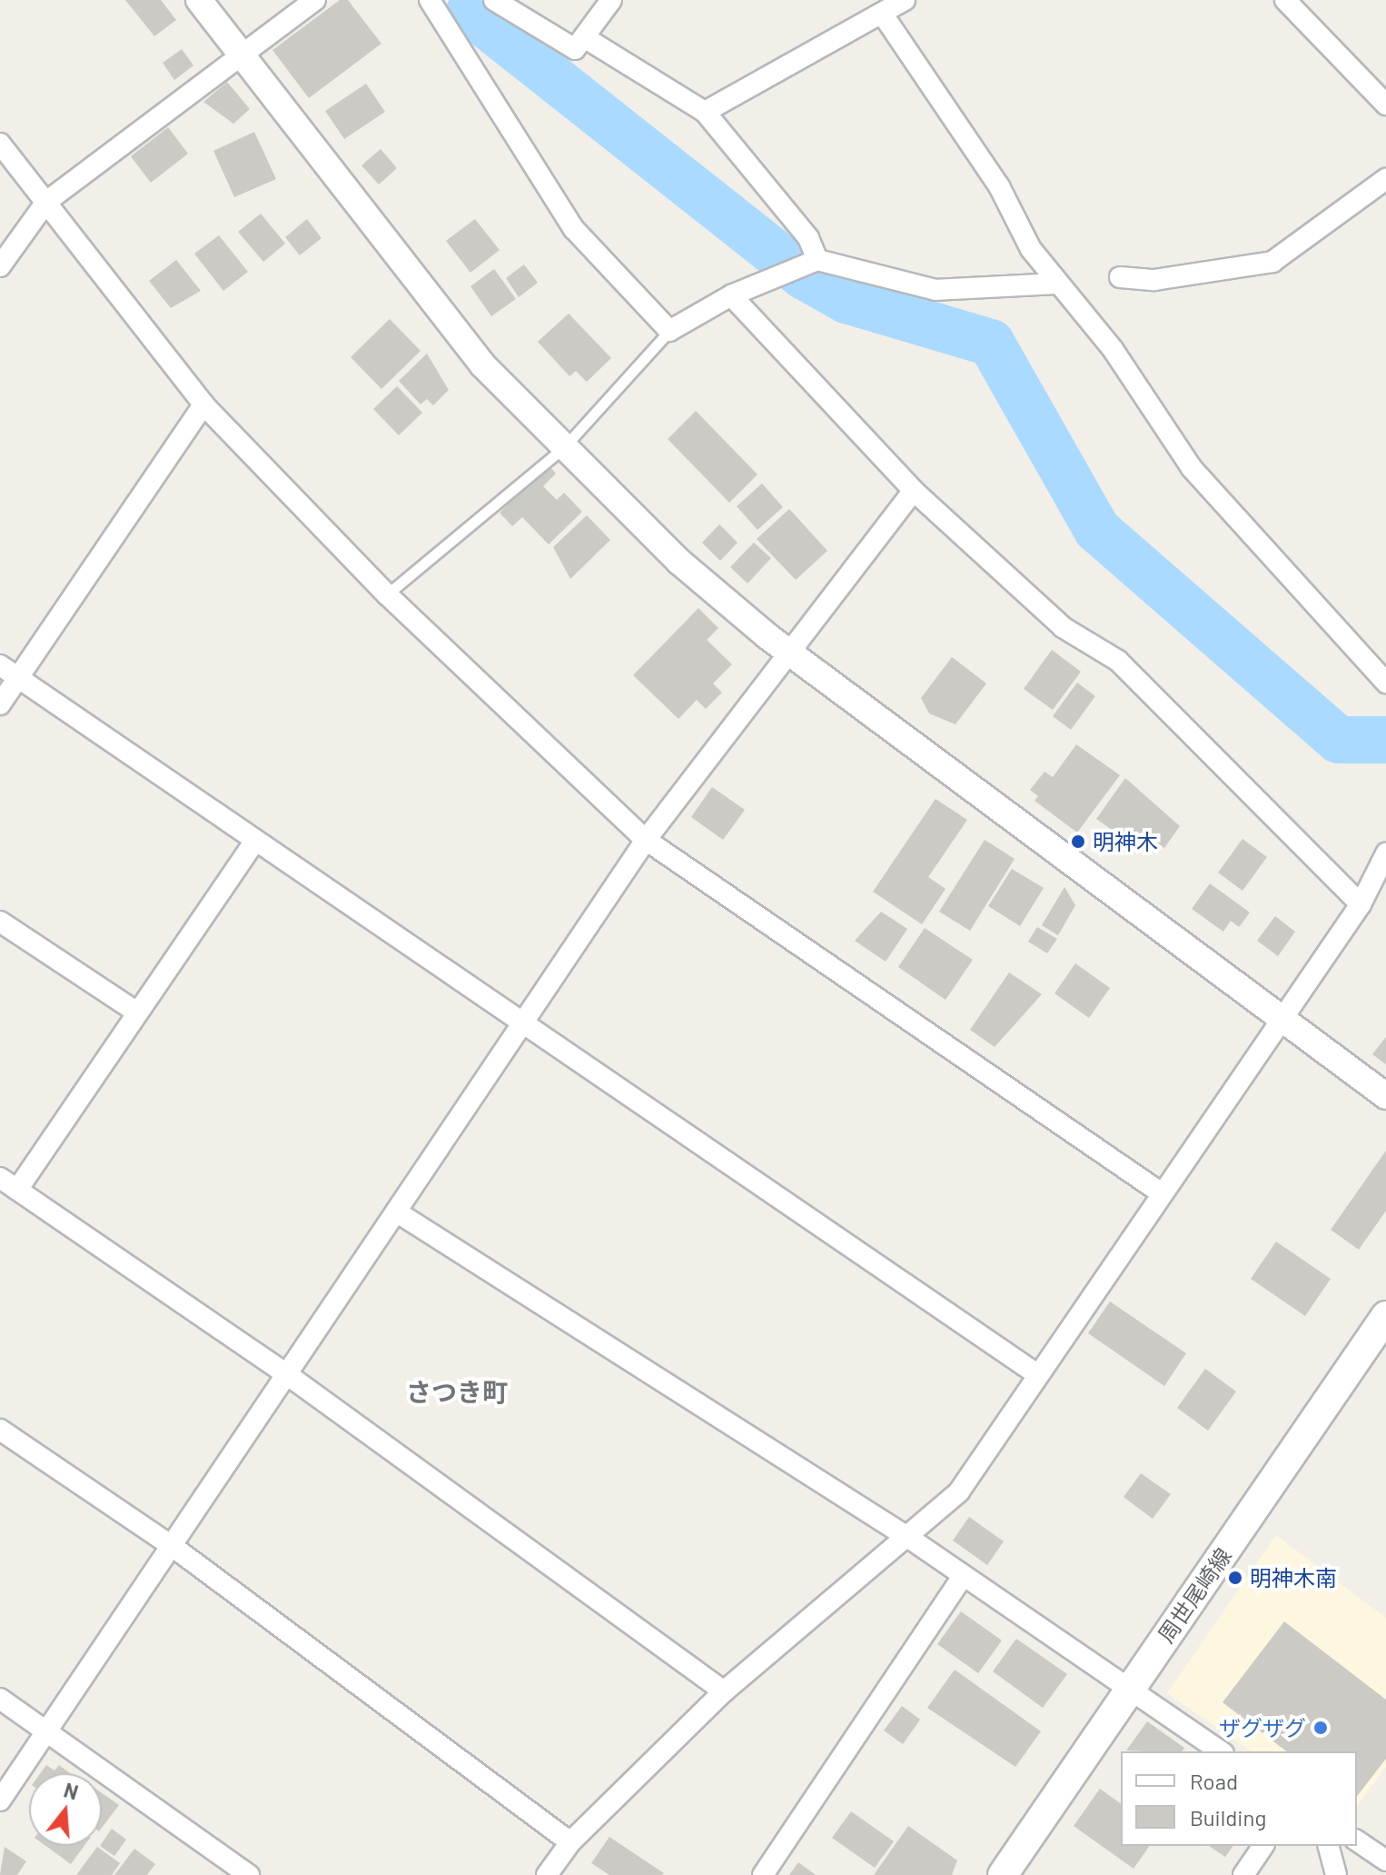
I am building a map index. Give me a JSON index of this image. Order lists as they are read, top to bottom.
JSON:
{
  "streets": {
    "main road": ["周世尾崎線"]
  },
  "districts": ["さつき町"],
  "places": ["明神木", "明神木南", "ザグザグ"],
  "legend": ["Road", "Building"],
  "north": "top"
}
